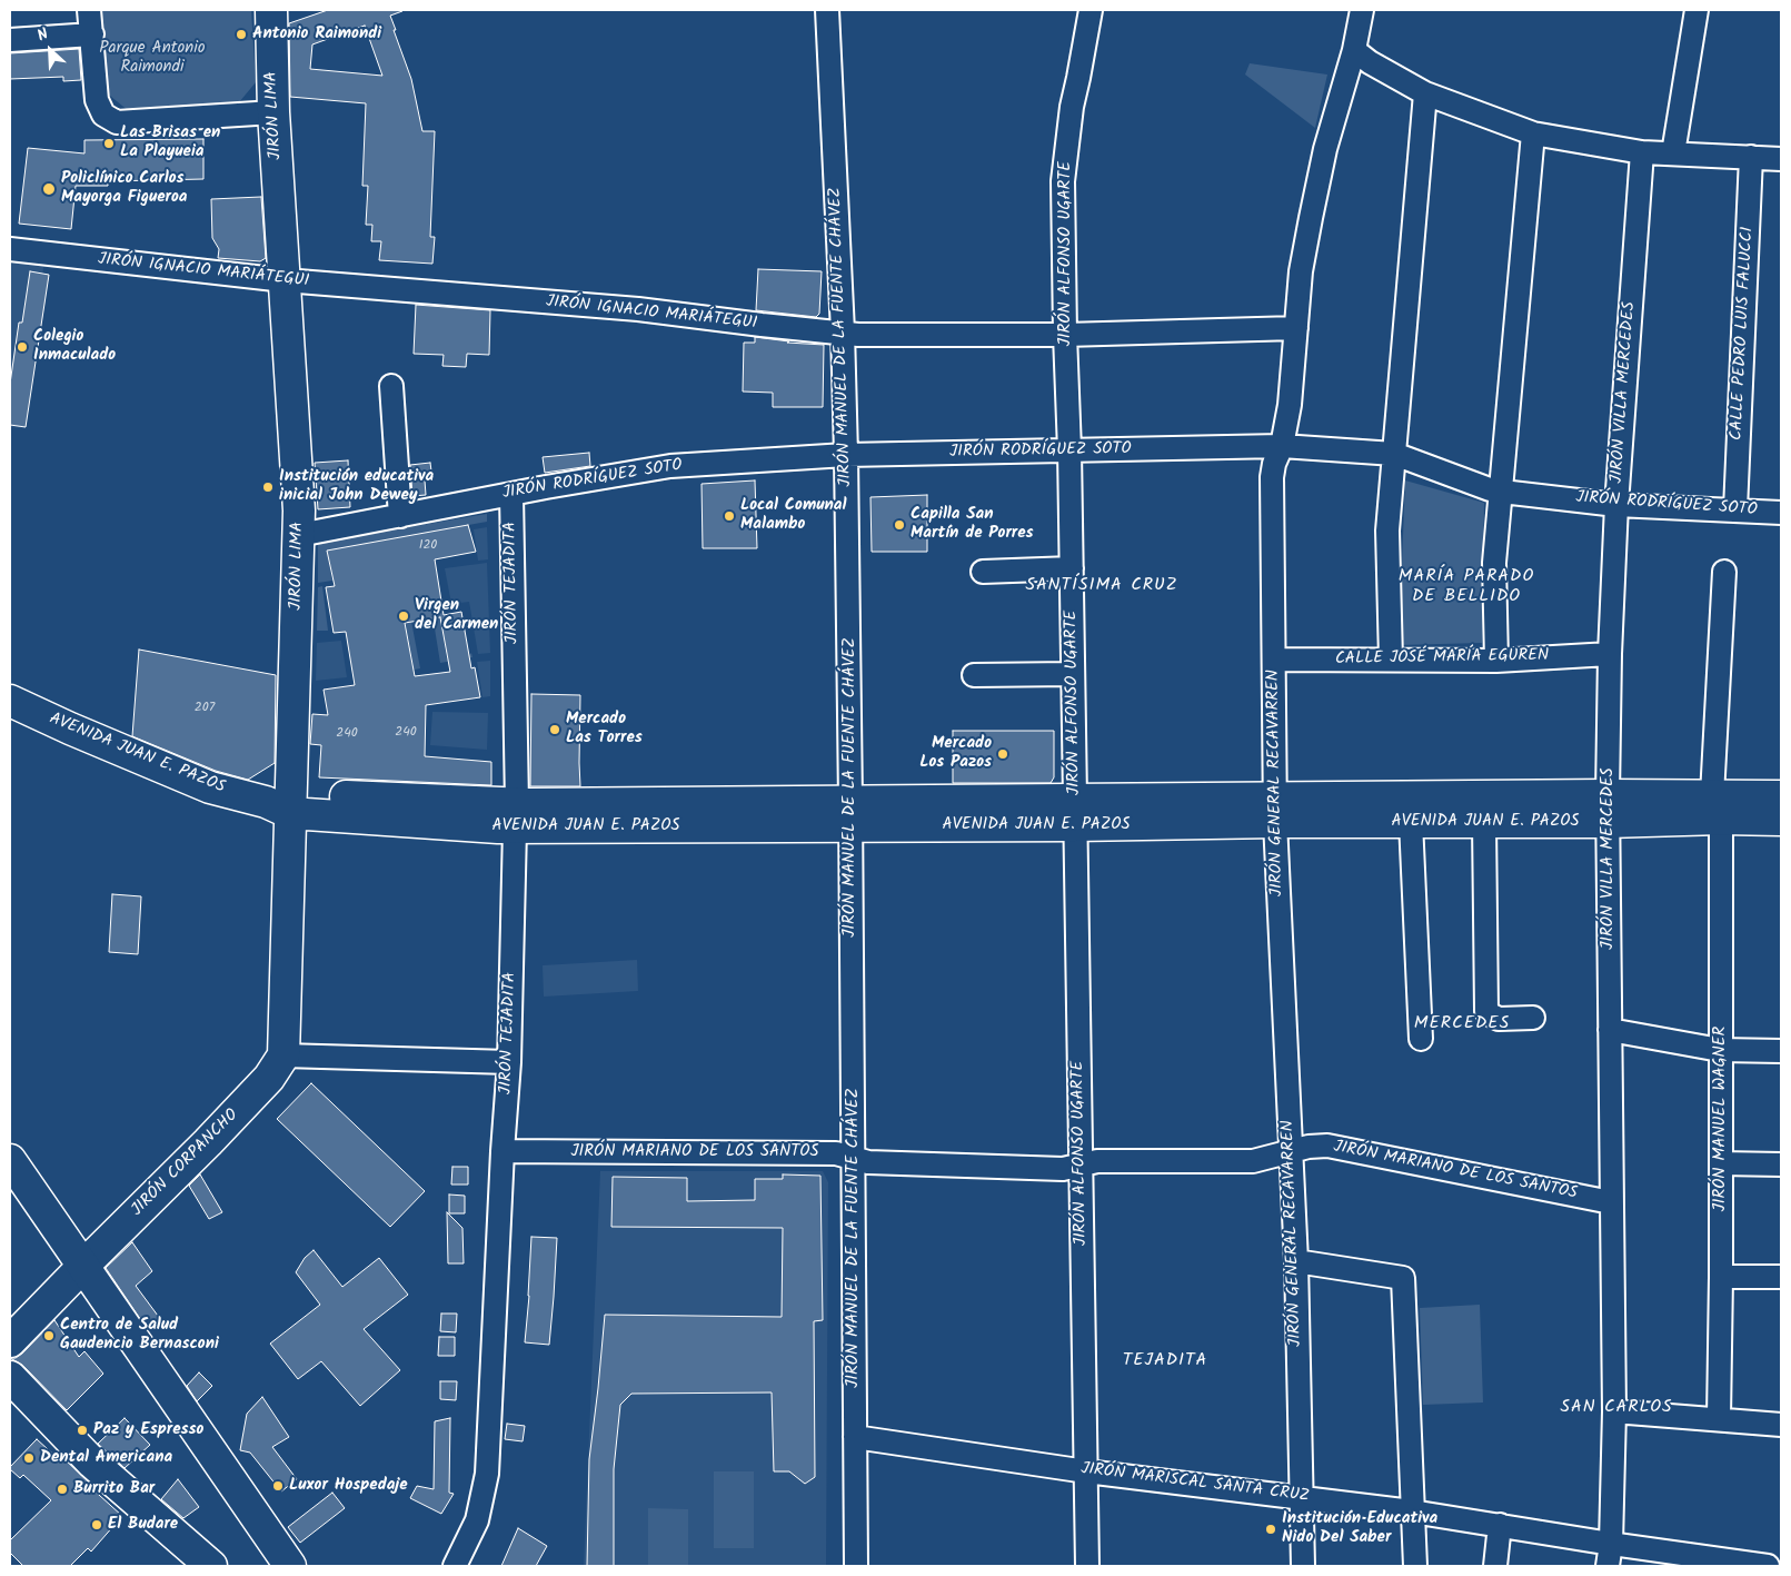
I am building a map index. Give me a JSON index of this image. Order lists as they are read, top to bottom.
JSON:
{
  "streets": {
    "street": [
      "JIRÓN LIMA",
      "JIRÓN ALFONSO UGARTE",
      "JIRÓN IGNACIO MARIÁTEGUI",
      "CALLE PEDRO LUIS FALUCCI",
      "JIRÓN MANUEL DE LA FUENTE CHÁVEZ",
      "JIRÓN VILLA MERCEDES",
      "JIRÓN RODRÍGUEZ SOTO",
      "JIRÓN TEJADITA",
      "CALLE JOSÉ MARÍA EGUREN",
      "AVENIDA JUAN E. PAZOS",
      "JIRÓN GENERAL RECAVARREN",
      "JIRÓN MANUEL WAGNER",
      "JIRÓN MARIANO DE LOS SANTOS",
      "JIRÓN CORPANCHO",
      "JIRÓN MARISCAL SANTA CRUZ"
    ]
  },
  "crossings": [
    ["JIRÓN LIMA", "JIRÓN IGNACIO MARIÁTEGUI"],
    ["JIRÓN LIMA", "JIRÓN RODRÍGUEZ SOTO"],
    ["JIRÓN LIMA", "AVENIDA JUAN E. PAZOS"],
    ["JIRÓN LIMA", "JIRÓN CORPANCHO"],
    ["JIRÓN ALFONSO UGARTE", "JIRÓN IGNACIO MARIÁTEGUI"],
    ["JIRÓN ALFONSO UGARTE", "JIRÓN RODRÍGUEZ SOTO"],
    ["JIRÓN ALFONSO UGARTE", "AVENIDA JUAN E. PAZOS"],
    ["JIRÓN ALFONSO UGARTE", "JIRÓN MARIANO DE LOS SANTOS"],
    ["JIRÓN ALFONSO UGARTE", "JIRÓN MARISCAL SANTA CRUZ"],
    ["JIRÓN IGNACIO MARIÁTEGUI", "JIRÓN MANUEL DE LA FUENTE CHÁVEZ"],
    ["JIRÓN IGNACIO MARIÁTEGUI", "JIRÓN GENERAL RECAVARREN"],
    ["CALLE PEDRO LUIS FALUCCI", "JIRÓN RODRÍGUEZ SOTO"],
    ["JIRÓN MANUEL DE LA FUENTE CHÁVEZ", "JIRÓN RODRÍGUEZ SOTO"],
    ["JIRÓN MANUEL DE LA FUENTE CHÁVEZ", "AVENIDA JUAN E. PAZOS"],
    ["JIRÓN MANUEL DE LA FUENTE CHÁVEZ", "JIRÓN MARIANO DE LOS SANTOS"],
    ["JIRÓN MANUEL DE LA FUENTE CHÁVEZ", "JIRÓN MARISCAL SANTA CRUZ"],
    ["JIRÓN VILLA MERCEDES", "JIRÓN RODRÍGUEZ SOTO"],
    ["JIRÓN VILLA MERCEDES", "CALLE JOSÉ MARÍA EGUREN"],
    ["JIRÓN VILLA MERCEDES", "AVENIDA JUAN E. PAZOS"],
    ["JIRÓN VILLA MERCEDES", "JIRÓN MARIANO DE LOS SANTOS"],
    ["JIRÓN VILLA MERCEDES", "JIRÓN MARISCAL SANTA CRUZ"],
    ["JIRÓN RODRÍGUEZ SOTO", "JIRÓN TEJADITA"],
    ["JIRÓN RODRÍGUEZ SOTO", "JIRÓN GENERAL RECAVARREN"],
    ["JIRÓN TEJADITA", "AVENIDA JUAN E. PAZOS"],
    ["JIRÓN TEJADITA", "JIRÓN MARIANO DE LOS SANTOS"],
    ["CALLE JOSÉ MARÍA EGUREN", "JIRÓN GENERAL RECAVARREN"],
    ["AVENIDA JUAN E. PAZOS", "JIRÓN GENERAL RECAVARREN"],
    ["AVENIDA JUAN E. PAZOS", "JIRÓN MANUEL WAGNER"],
    ["JIRÓN GENERAL RECAVARREN", "JIRÓN MARIANO DE LOS SANTOS"],
    ["JIRÓN GENERAL RECAVARREN", "JIRÓN MARISCAL SANTA CRUZ"]
  ],
  "districts": [
    "MARÍA PARADO DE BELLIDO",
    "SANTÍSIMA CRUZ",
    "MERCEDES",
    "TEJADITA",
    "SAN CARLOS"
  ],
  "parks": ["Parque Antonio Raimondi"],
  "places": [
    "Antonio Raimondi",
    "Las Brisas en La Playueia",
    "Policlínico Carlos Mayorga Figueroa",
    "Colegio Inmaculado",
    "Institución educativa inicial John Dewey",
    "Local Comunal Malambo",
    "Capilla San Martín de Porres",
    "Virgen del Carmen",
    "Mercado Las Torres",
    "Mercado Los Pazos",
    "Centro de Salud Gaudencio Bernasconi",
    "Paz y Espresso",
    "Dental Americana",
    "Luxor Hospedaje",
    "Burrito Bar",
    "El Budare",
    "Institución Educativa Nido Del Saber"
  ],
  "house_numbers": [
    "120",
    "207",
    "240",
    "240"
  ],
  "north": "top left"
}
